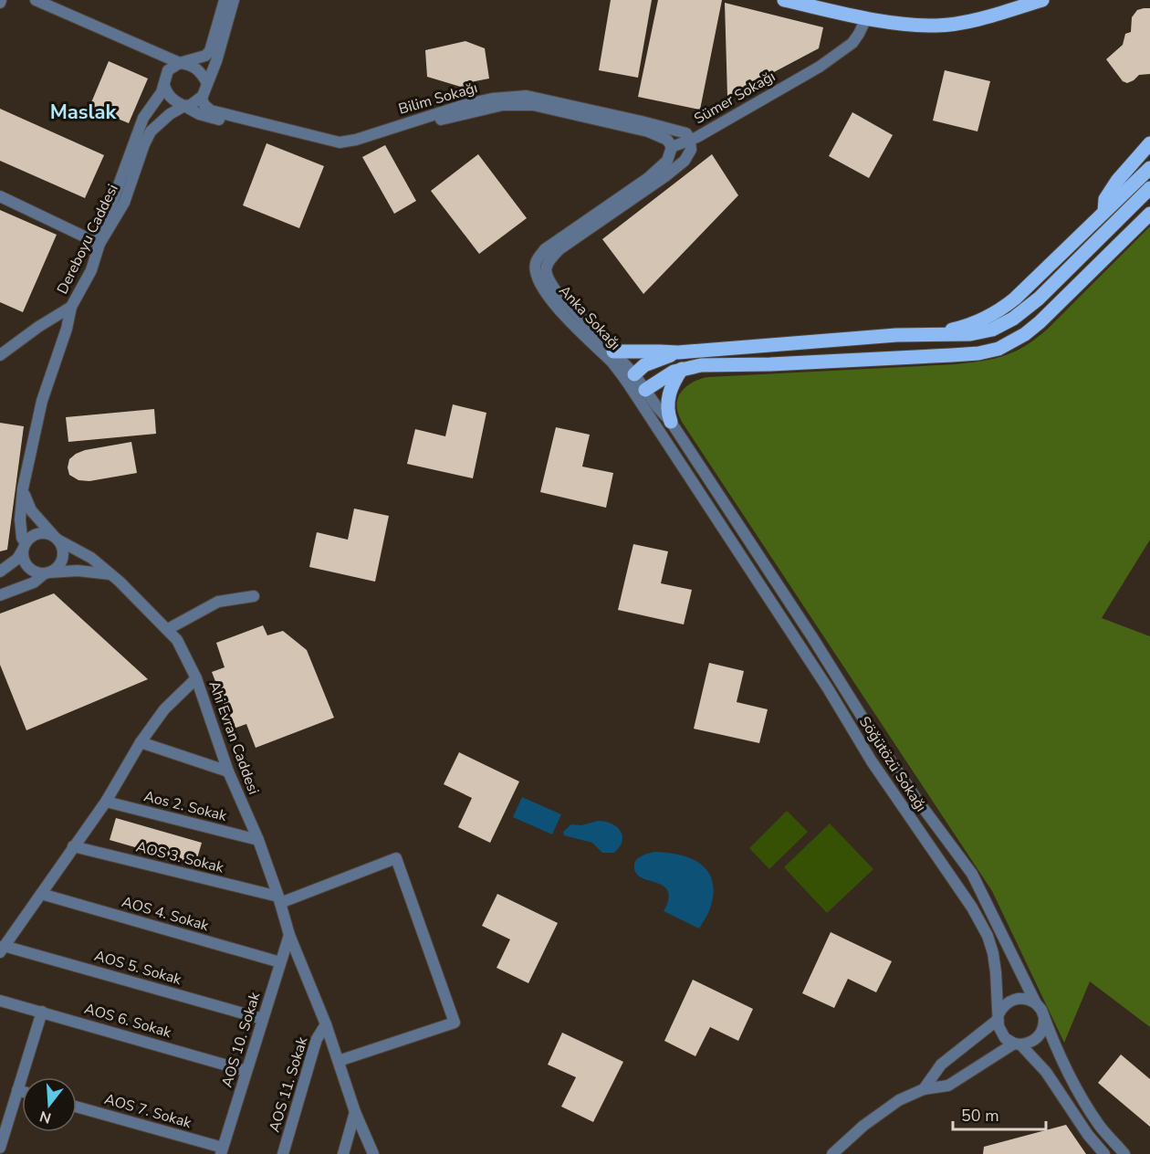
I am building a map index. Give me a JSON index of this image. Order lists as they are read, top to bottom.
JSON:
{
  "streets": {
    "street": [
      "Sümer Sokağı",
      "Bilim Sokağı",
      "Dereboyu Caddesi",
      "Anka Sokağı",
      "Ahi Evran Caddesi",
      "Söğütözü Sokağı",
      "Aos 2. Sokak",
      "AOS 3. Sokak",
      "AOS 4. Sokak",
      "AOS 5. Sokak",
      "AOS 6. Sokak",
      "AOS 10. Sokak",
      "AOS 11. Sokak",
      "AOS 7. Sokak"
    ]
  },
  "crossings": [
    ["Sümer Sokağı", "Bilim Sokağı"],
    ["Sümer Sokağı", "Anka Sokağı"],
    ["Bilim Sokağı", "Dereboyu Caddesi"],
    ["Dereboyu Caddesi", "Ahi Evran Caddesi"],
    ["Anka Sokağı", "Söğütözü Sokağı"],
    ["Ahi Evran Caddesi", "Aos 2. Sokak"],
    ["Ahi Evran Caddesi", "AOS 3. Sokak"],
    ["Ahi Evran Caddesi", "AOS 10. Sokak"],
    ["Ahi Evran Caddesi", "AOS 11. Sokak"],
    ["AOS 4. Sokak", "AOS 10. Sokak"],
    ["AOS 5. Sokak", "AOS 10. Sokak"],
    ["AOS 6. Sokak", "AOS 10. Sokak"],
    ["AOS 10. Sokak", "AOS 7. Sokak"]
  ],
  "districts": ["Maslak"],
  "scale_bar": "50 m",
  "north": "bottom"
}
